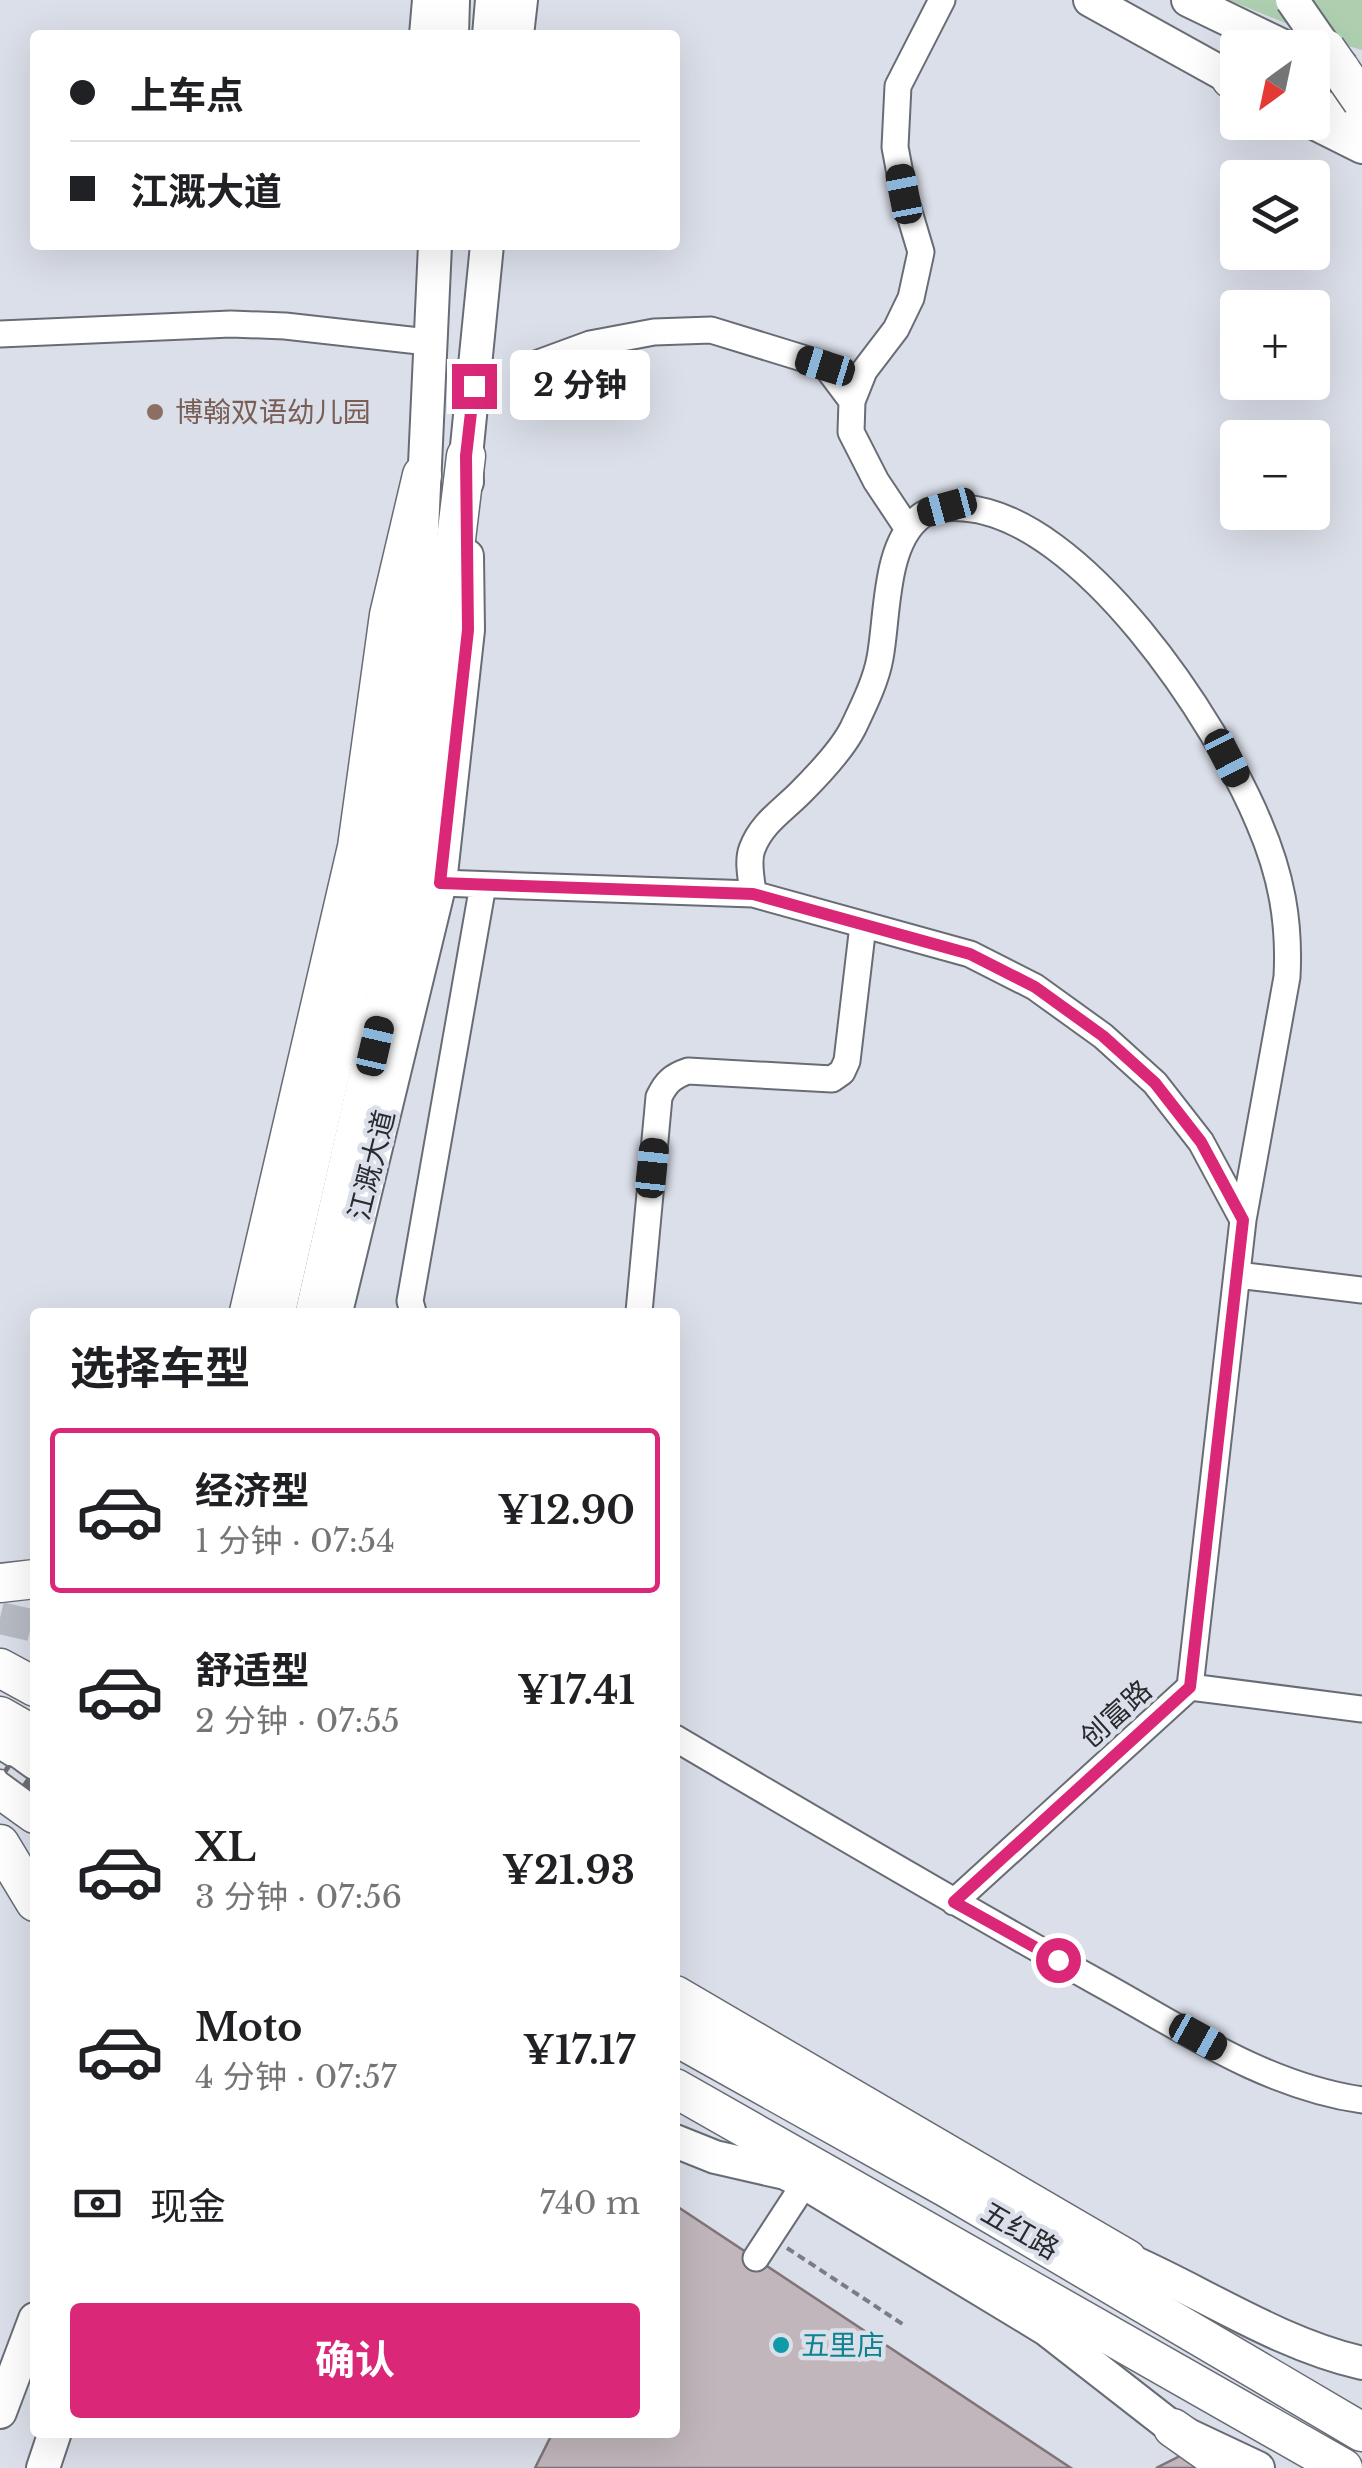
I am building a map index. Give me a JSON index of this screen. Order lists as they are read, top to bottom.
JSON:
{
  "streets": {
    "highway": ["五红路"],
    "main road": ["江溉大道"],
    "street": ["创富路"]
  },
  "places": ["博翰双语幼儿园", "五里店"],
  "north": "bottom left",
  "page": {
    "map_buttons": ["+", "−"],
    "banner": ["上车点", "江溉大道"],
    "bubble": "2 分钟",
    "heading": "选择车型",
    "list": [
      {
        "name": "经济型",
        "note": "1 分钟 · 07:54",
        "value": "¥12.90"
      },
      {
        "name": "舒适型",
        "note": "2 分钟 · 07:55",
        "value": "¥17.41"
      },
      {
        "name": "XL",
        "note": "3 分钟 · 07:56",
        "value": "¥21.93"
      },
      {
        "name": "Moto",
        "note": "4 分钟 · 07:57",
        "value": "¥17.17"
      }
    ],
    "pay": ["现金", "740 m"],
    "buttons": "确认"
  }
}
